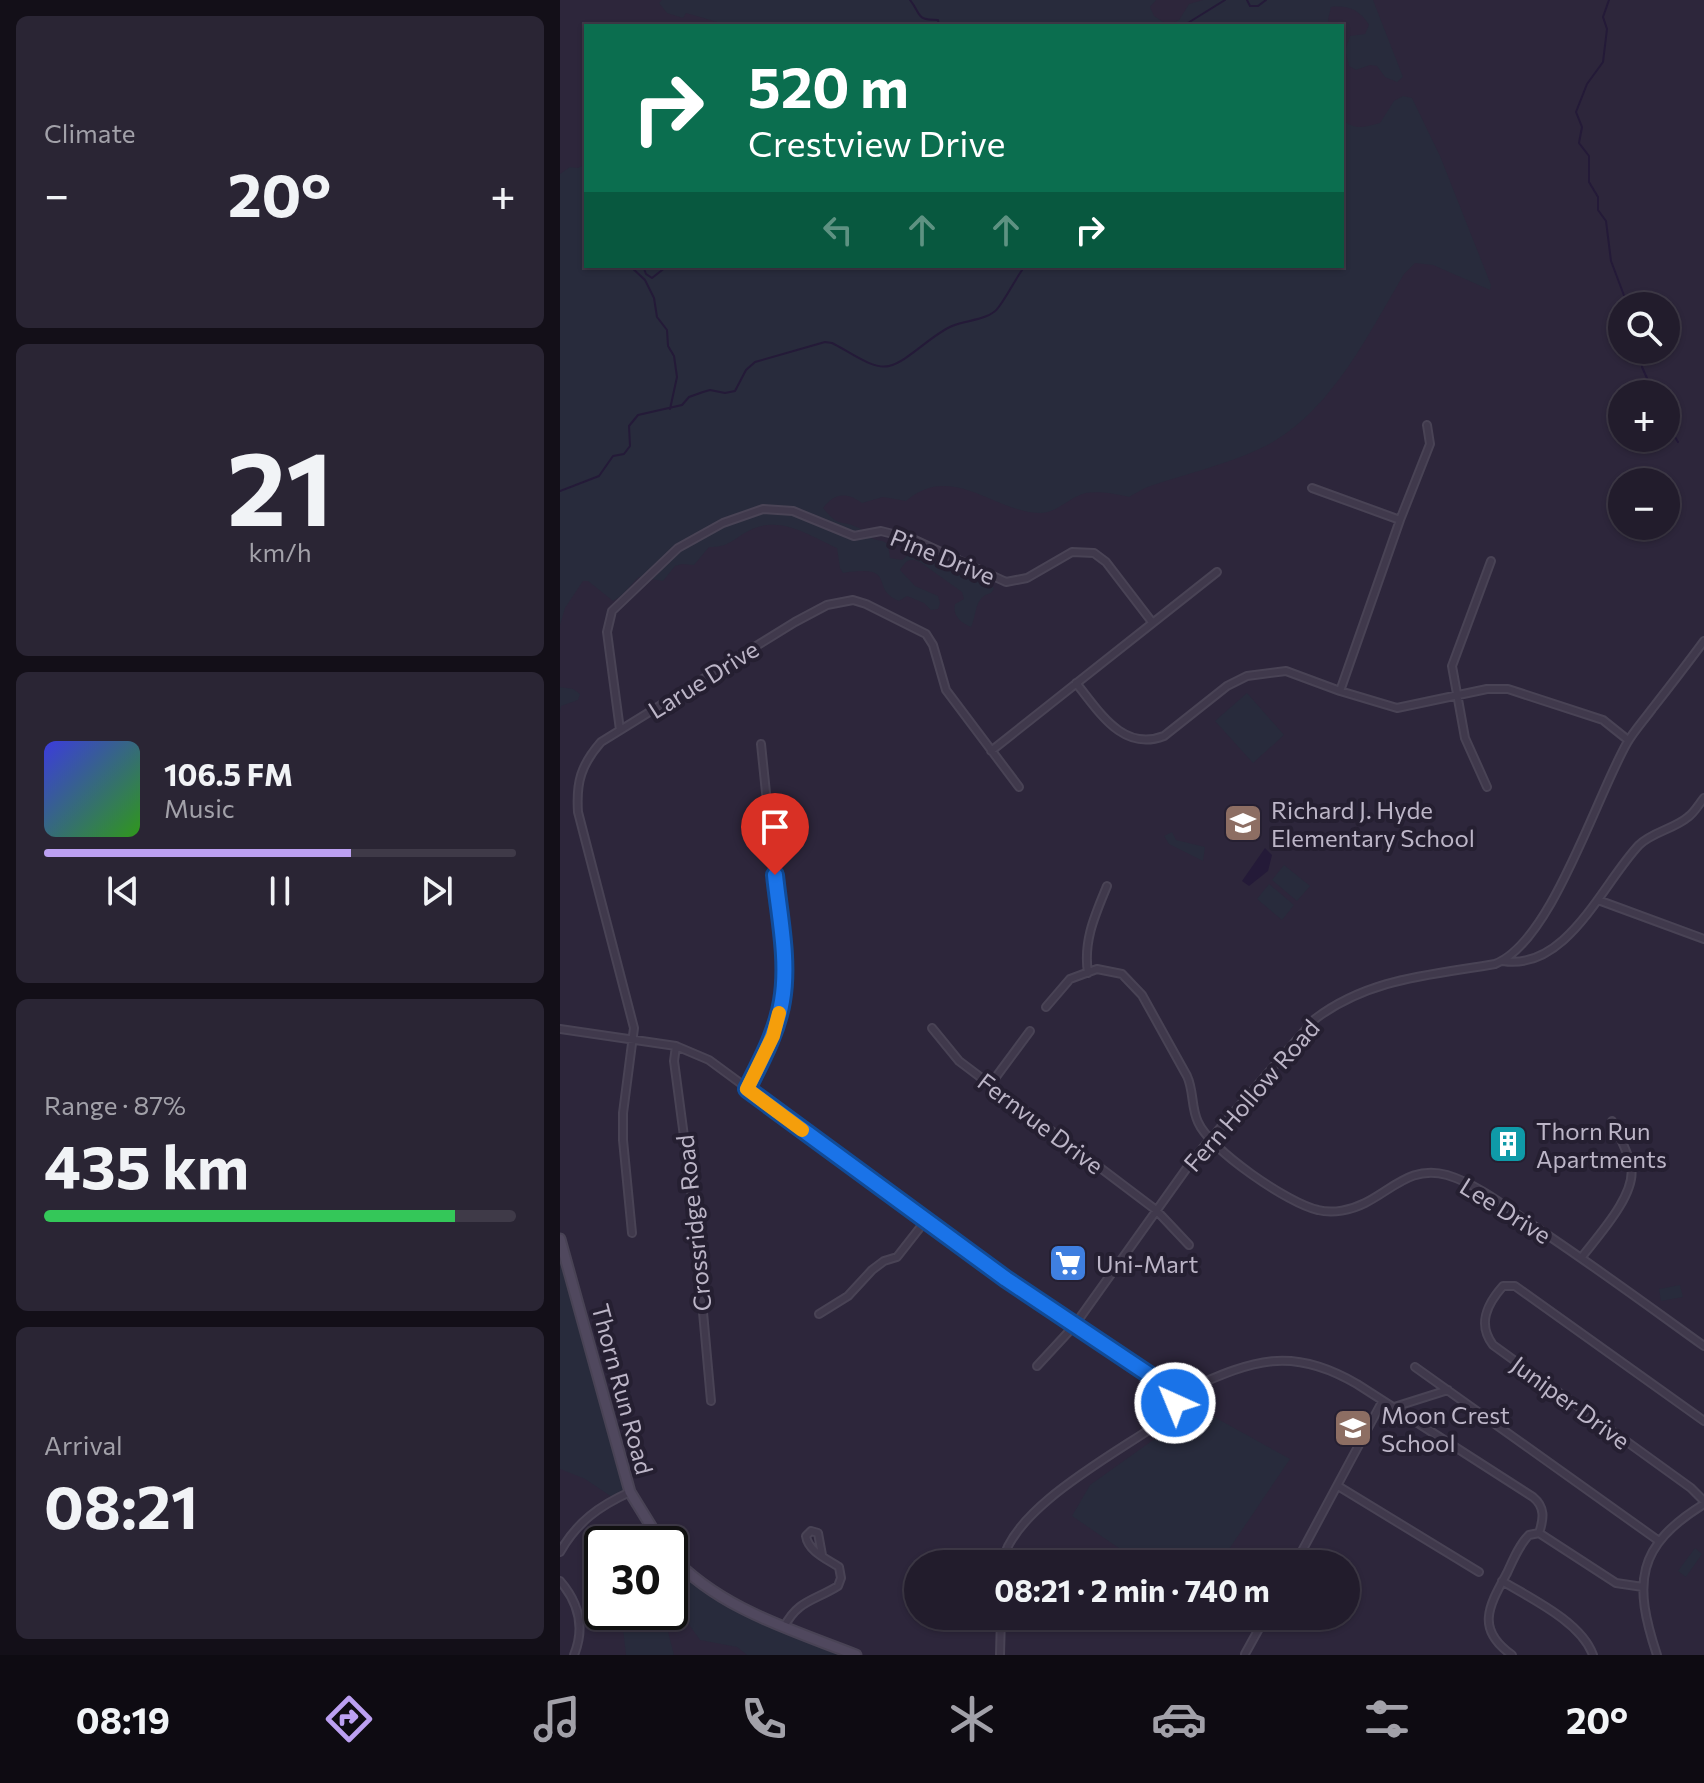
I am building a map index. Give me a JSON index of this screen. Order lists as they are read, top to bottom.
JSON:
{
  "streets": {
    "street": [
      "Pine Drive",
      "Larue Drive",
      "Fern Hollow Road",
      "Fernvue Drive",
      "Lee Drive",
      "Crossridge Road",
      "Thorn Run Road",
      "Juniper Drive"
    ]
  },
  "crossings": [
    ["Pine Drive", "Larue Drive"],
    ["Fern Hollow Road", "Fernvue Drive"],
    ["Fern Hollow Road", "Lee Drive"]
  ],
  "places": {
    "school or university": ["Richard J. Hyde Elementary School", "Moon Crest School"],
    "building": ["Thorn Run Apartments"],
    "supermarket": ["Uni-Mart"]
  },
  "page": {
    "tile": [
      "Climate",
      ["21", "km/h"],
      ["Range · 87%", "435 km"],
      ["Arrival", "08:21"]
    ],
    "turn": ["520 m", "Crestview Drive"],
    "heat": ["−", "20°", "+"],
    "map_buttons": ["+", "−"],
    "song": ["106.5 FM", "Music"],
    "limit": "30",
    "trip": "08:21 · 2 min · 740 m",
    "tabs": ["08:19", "20°"]
  }
}
